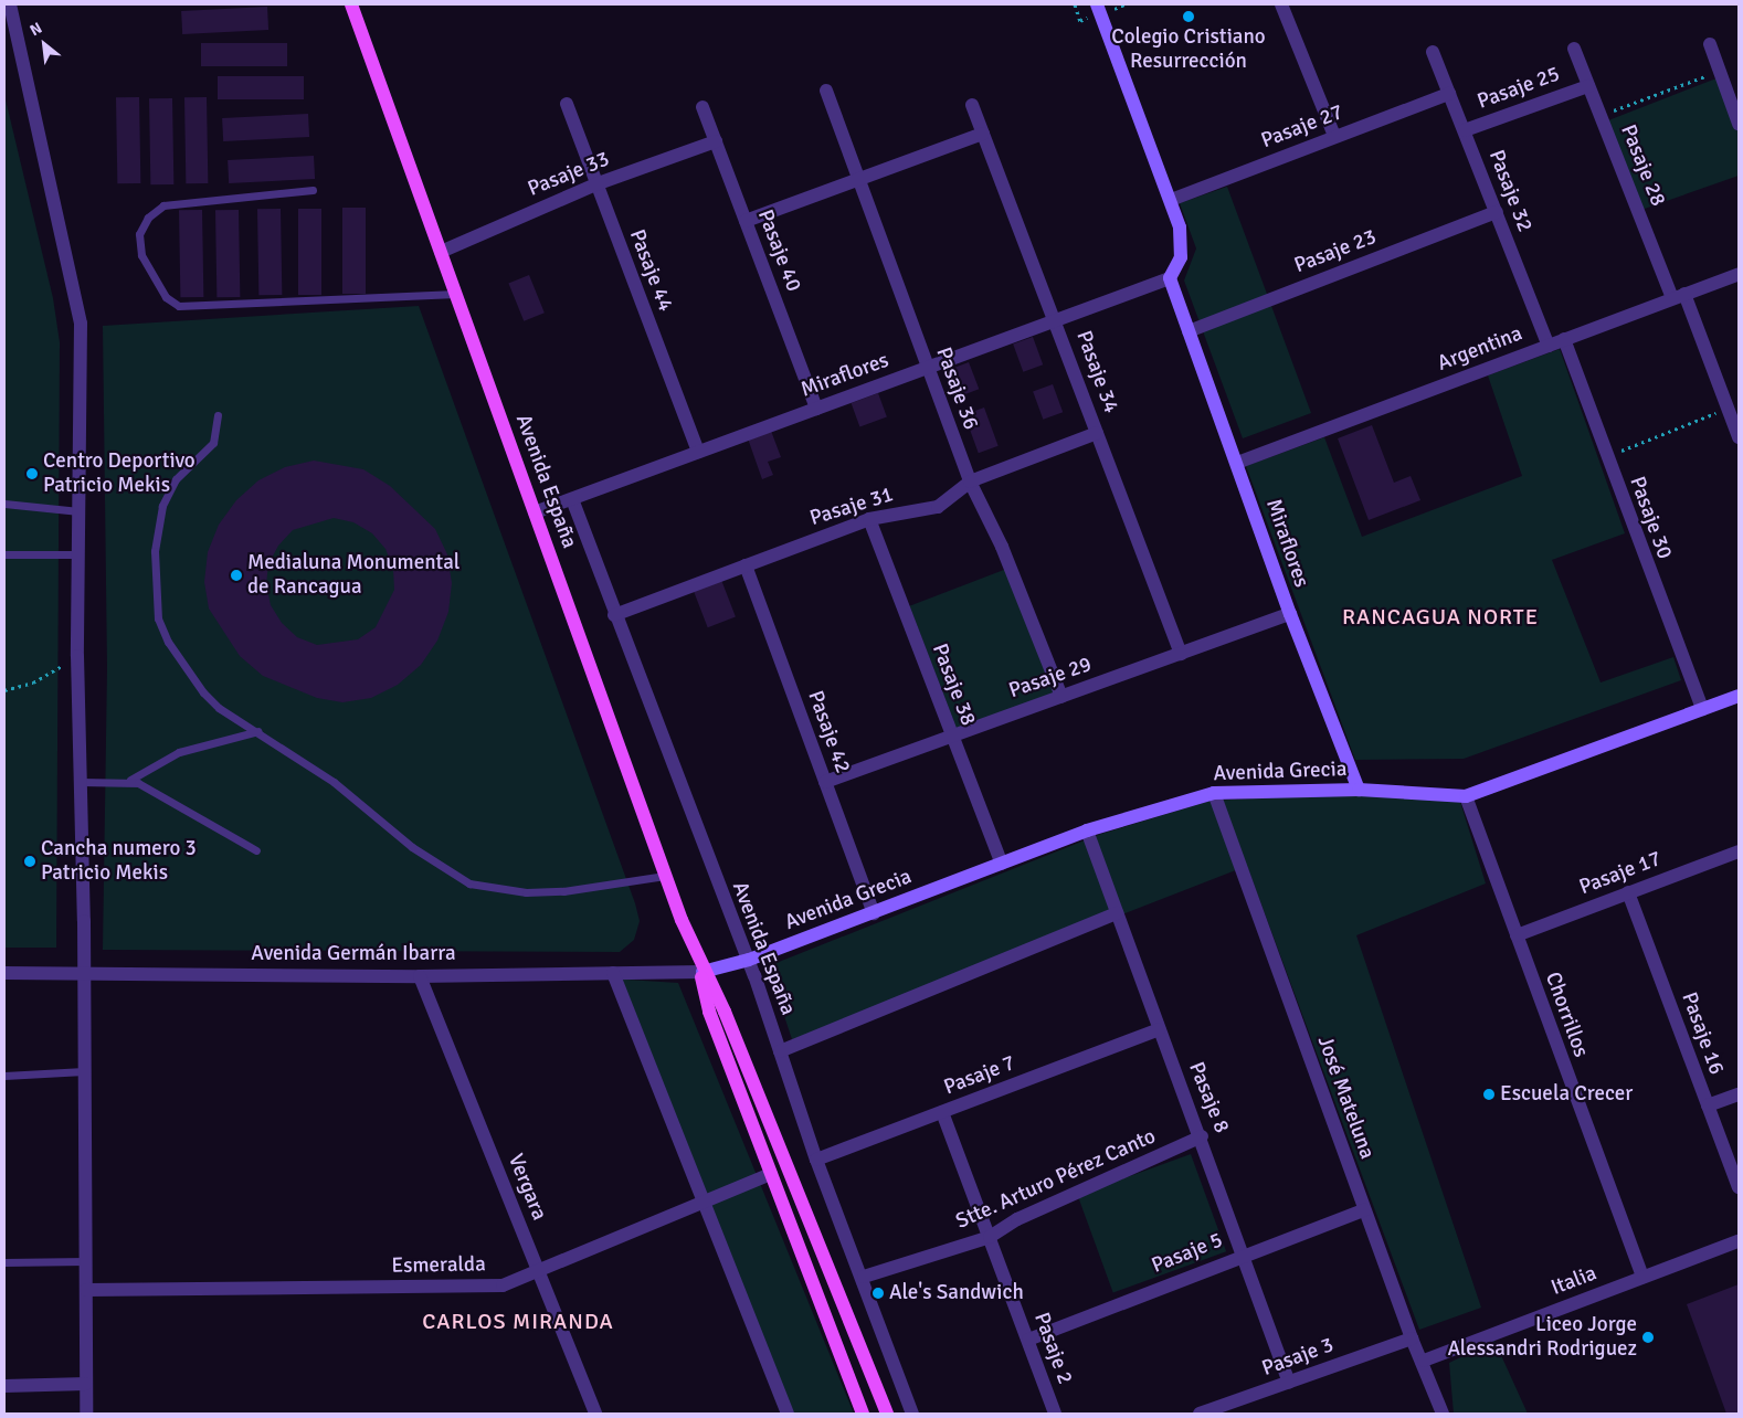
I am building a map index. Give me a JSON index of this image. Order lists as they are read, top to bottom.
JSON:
{
  "streets": {
    "main road": ["Avenida España"],
    "street": [
      "Pasaje 25",
      "Pasaje 27",
      "Pasaje 28",
      "Pasaje 33",
      "Pasaje 32",
      "Pasaje 40",
      "Pasaje 23",
      "Pasaje 44",
      "Argentina",
      "Pasaje 34",
      "Miraflores",
      "Pasaje 36",
      "Pasaje 31",
      "Pasaje 30",
      "Pasaje 29",
      "Pasaje 38",
      "Pasaje 42",
      "Avenida Grecia",
      "Pasaje 17",
      "Avenida Germán Ibarra",
      "Chorrillos",
      "Pasaje 16",
      "Pasaje 7",
      "Pasaje 8",
      "José Mateluna",
      "Stte. Arturo Pérez Canto",
      "Vergara",
      "Pasaje 5",
      "Esmeralda",
      "Italia",
      "Pasaje 2",
      "Pasaje 3"
    ]
  },
  "crossings": [
    ["Pasaje 25", "Pasaje 28"],
    ["Pasaje 25", "Pasaje 32"],
    ["Pasaje 27", "Pasaje 32"],
    ["Pasaje 28", "Argentina"],
    ["Pasaje 33", "Pasaje 40"],
    ["Pasaje 33", "Pasaje 44"],
    ["Pasaje 33", "Avenida España"],
    ["Pasaje 32", "Pasaje 23"],
    ["Pasaje 32", "Argentina"],
    ["Pasaje 40", "Miraflores"],
    ["Pasaje 23", "Miraflores"],
    ["Pasaje 44", "Miraflores"],
    ["Argentina", "Miraflores"],
    ["Argentina", "Pasaje 30"],
    ["Pasaje 34", "Miraflores"],
    ["Pasaje 34", "Pasaje 31"],
    ["Pasaje 34", "Pasaje 29"],
    ["Miraflores", "Pasaje 36"],
    ["Miraflores", "Avenida España"],
    ["Miraflores", "Pasaje 29"],
    ["Miraflores", "Avenida Grecia"],
    ["Pasaje 36", "Pasaje 31"],
    ["Pasaje 36", "Pasaje 29"],
    ["Avenida España", "Pasaje 31"],
    ["Avenida España", "Avenida Grecia"],
    ["Avenida España", "Avenida Germán Ibarra"],
    ["Avenida España", "Pasaje 7"],
    ["Avenida España", "Stte. Arturo Pérez Canto"],
    ["Avenida España", "Esmeralda"],
    ["Pasaje 31", "Pasaje 38"],
    ["Pasaje 31", "Pasaje 42"],
    ["Pasaje 30", "Avenida Grecia"],
    ["Pasaje 29", "Pasaje 38"],
    ["Pasaje 29", "Pasaje 42"],
    ["Pasaje 38", "Avenida Grecia"],
    ["Pasaje 42", "Avenida Grecia"],
    ["Avenida Grecia", "Avenida Germán Ibarra"],
    ["Avenida Grecia", "Chorrillos"],
    ["Avenida Grecia", "Pasaje 8"],
    ["Avenida Grecia", "José Mateluna"],
    ["Pasaje 17", "Chorrillos"],
    ["Pasaje 17", "Pasaje 16"],
    ["Avenida Germán Ibarra", "Vergara"],
    ["Chorrillos", "Italia"],
    ["Pasaje 7", "Pasaje 8"],
    ["Pasaje 7", "Pasaje 2"],
    ["Pasaje 8", "Stte. Arturo Pérez Canto"],
    ["Pasaje 8", "Pasaje 5"],
    ["Pasaje 8", "Pasaje 3"],
    ["José Mateluna", "Pasaje 5"],
    ["José Mateluna", "Italia"],
    ["José Mateluna", "Pasaje 3"],
    ["Stte. Arturo Pérez Canto", "Pasaje 2"],
    ["Vergara", "Esmeralda"],
    ["Pasaje 5", "Pasaje 2"]
  ],
  "districts": ["RANCAGUA NORTE", "CARLOS MIRANDA"],
  "places": [
    "Colegio Cristiano Resurrección",
    "Centro Deportivo Patricio Mekis",
    "Medialuna Monumental de Rancagua",
    "Cancha numero 3 Patricio Mekis",
    "Escuela Crecer",
    "Ale's Sandwich",
    "Liceo Jorge Alessandri Rodriguez"
  ],
  "north": "top left"
}
